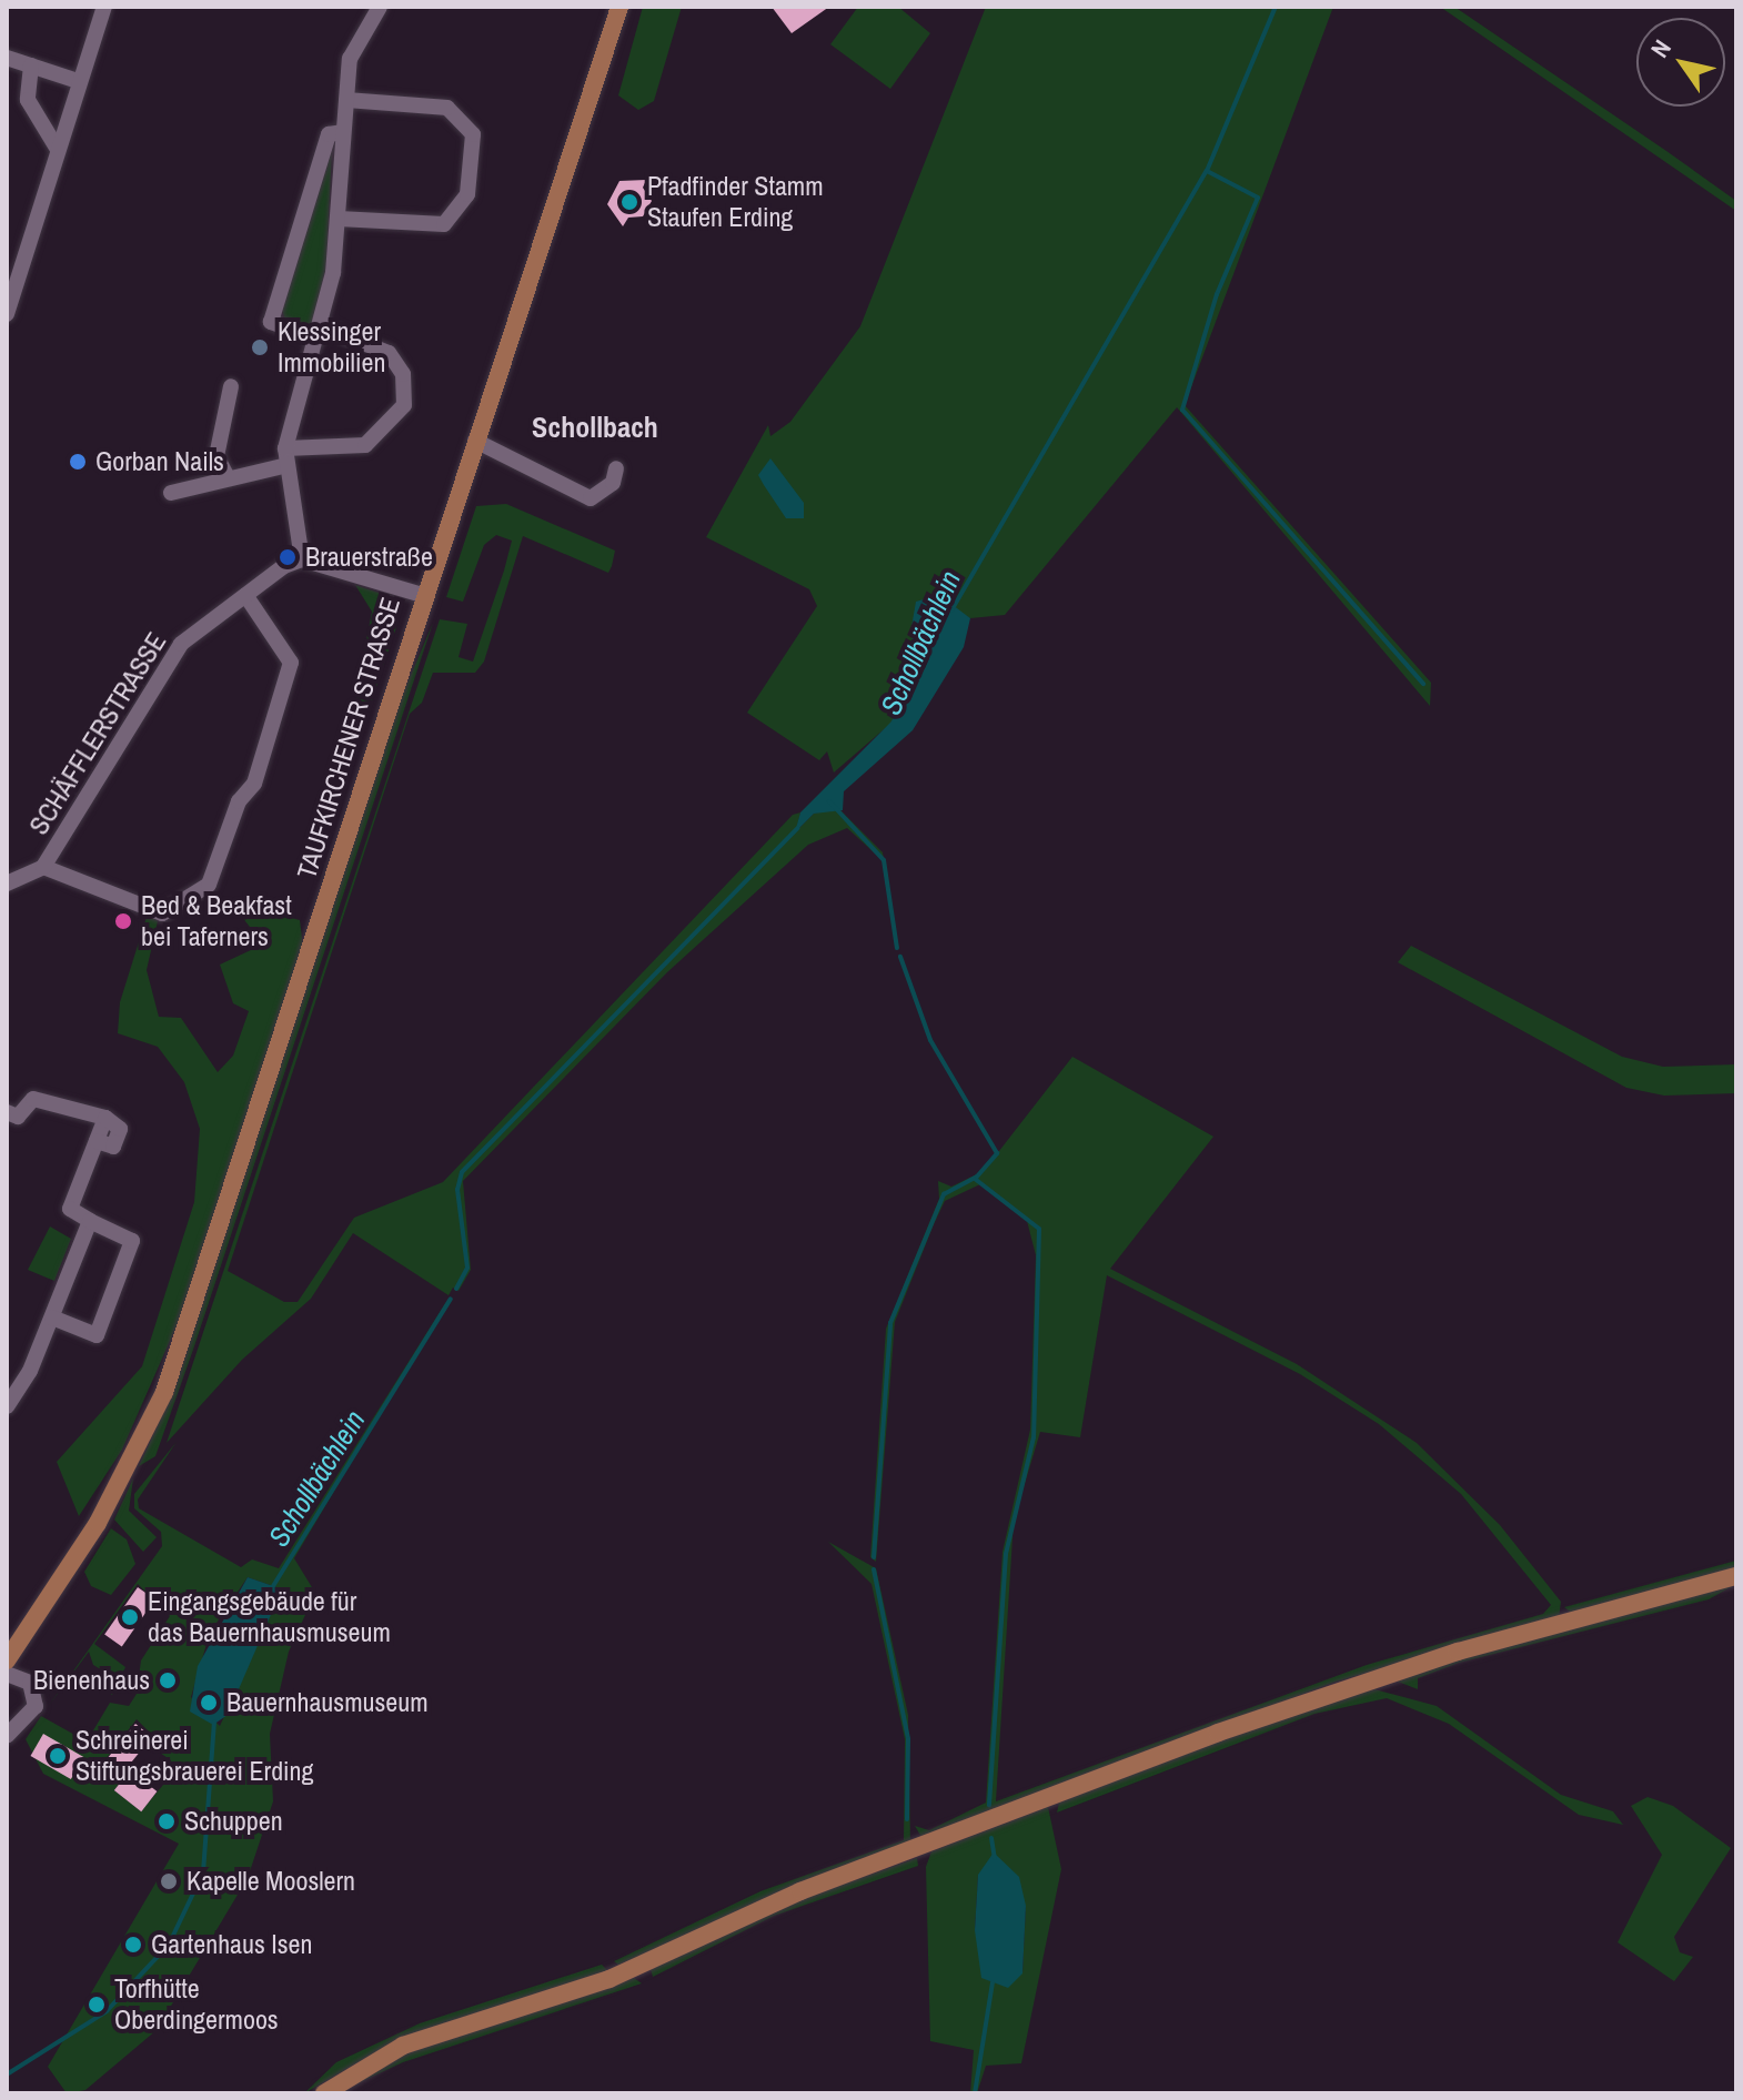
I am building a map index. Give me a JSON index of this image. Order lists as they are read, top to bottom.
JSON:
{
  "streets": {
    "main road": ["TAUFKIRCHENER STRASSE"],
    "street": ["SCHÄFFLERSTRASSE"]
  },
  "districts": ["Schollbach"],
  "water": ["Schollbächlein"],
  "places": [
    "Pfadfinder Stamm Staufen Erding",
    "Klessinger Immobilien",
    "Gorban Nails",
    "Brauerstraße",
    "Bed & Beakfast bei Taferners",
    "Eingangsgebäude für das Bauernhausmuseum",
    "Bienenhaus",
    "Bauernhausmuseum",
    "Schreinerei Stiftungsbrauerei Erding",
    "Schuppen",
    "Kapelle Mooslern",
    "Gartenhaus Isen",
    "Torfhütte Oberdingermoos"
  ],
  "north": "top left"
}
